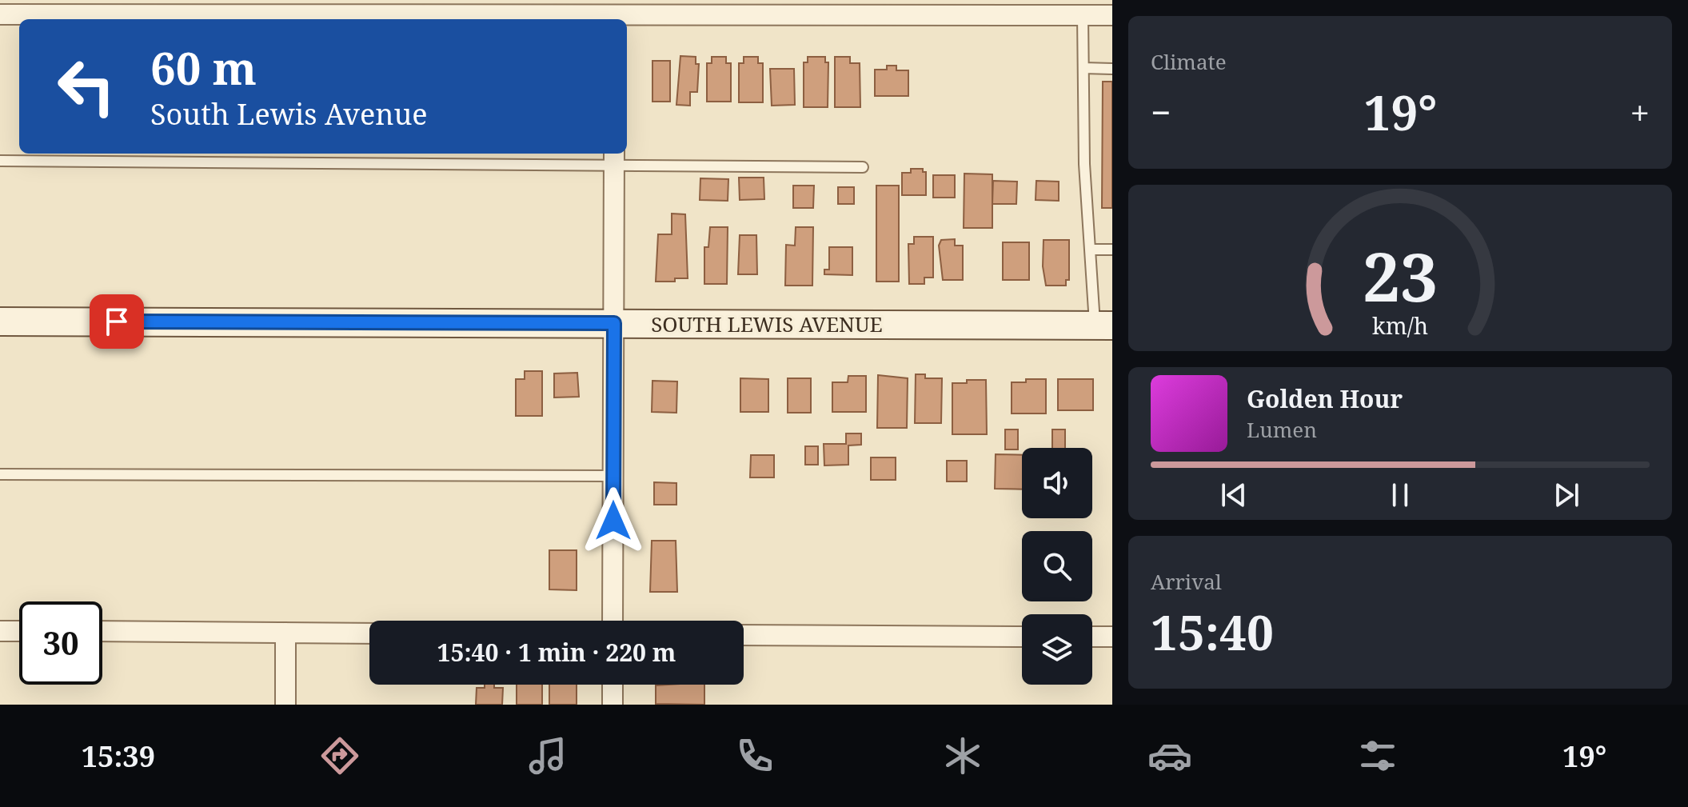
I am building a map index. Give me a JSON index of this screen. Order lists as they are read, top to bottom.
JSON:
{
  "streets": {
    "main road": ["SOUTH LEWIS AVENUE"]
  },
  "page": {
    "tile": [
      "Climate",
      ["Arrival", "15:40"]
    ],
    "turn": ["60 m", "South Lewis Avenue"],
    "heat": ["−", "19°", "+"],
    "song": ["Golden Hour", "Lumen"],
    "limit": "30",
    "trip": "15:40 · 1 min · 220 m",
    "tabs": ["15:39", "19°"],
    "gauge": ["23", "km/h"]
  }
}
